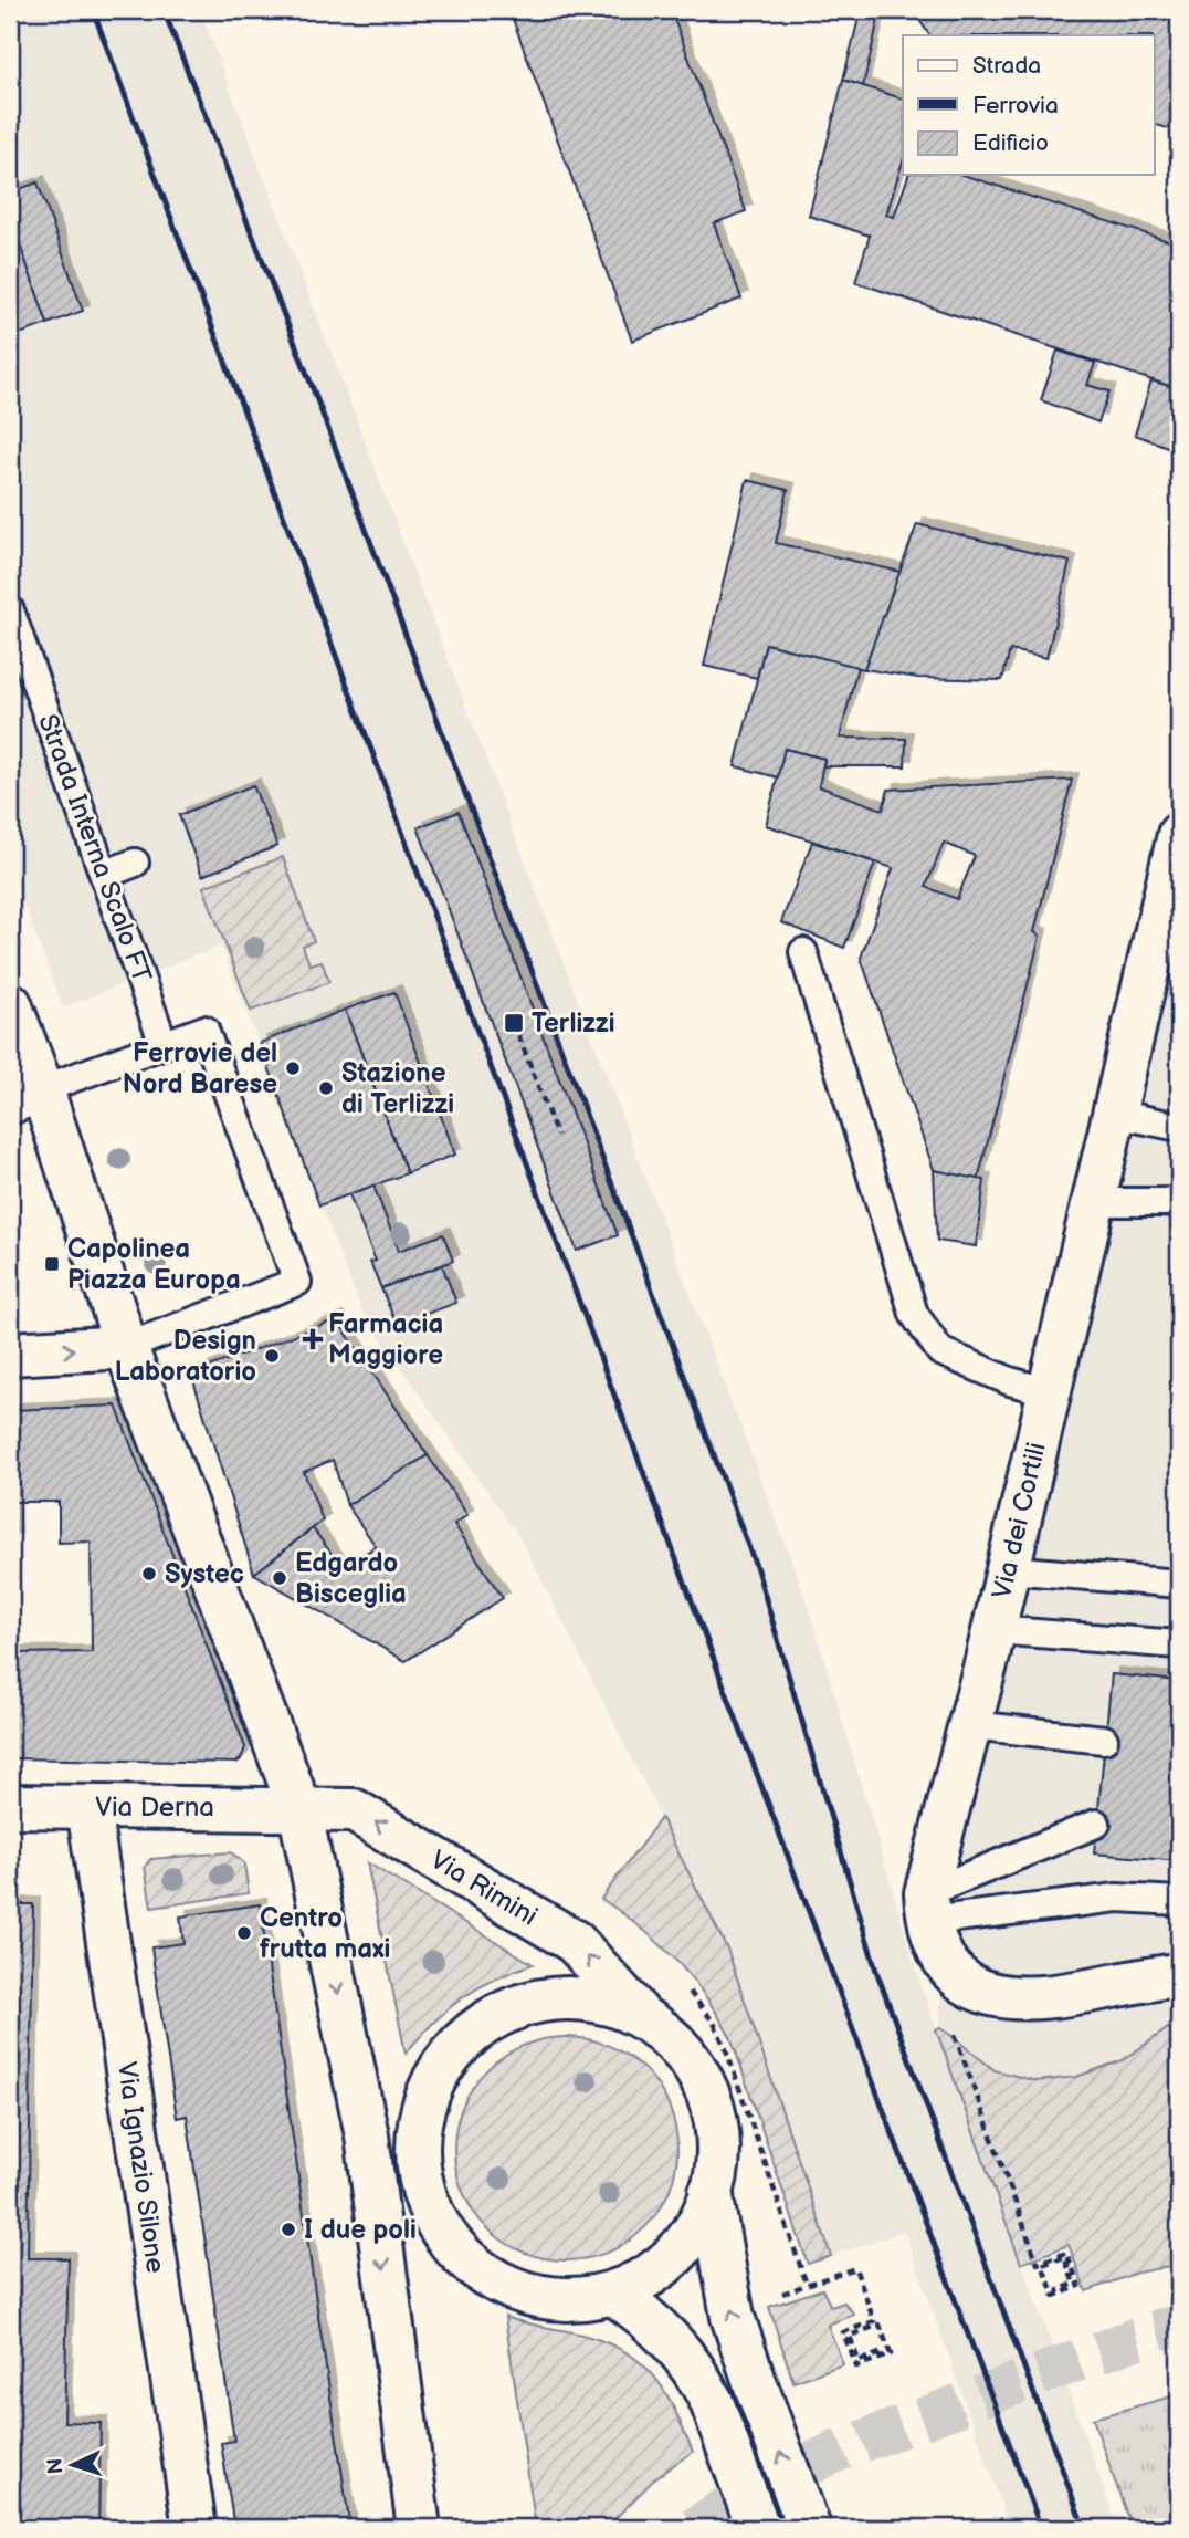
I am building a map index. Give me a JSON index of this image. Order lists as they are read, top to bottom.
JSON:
{
  "streets": {
    "street": [
      "Via dei Cortili",
      "Via Derna",
      "Via Rimini",
      "Via Ignazio Silone"
    ],
    "lane": ["Strada Interna Scalo FT"]
  },
  "crossings": [
    ["Via Derna", "Via Rimini"],
    ["Via Derna", "Via Ignazio Silone"]
  ],
  "one_way": ["Via Rimini"],
  "places": {
    "transit": ["Terlizzi", "Capolinea Piazza Europa"],
    "other": [
      "Ferrovie del Nord Barese",
      "Stazione di Terlizzi",
      "Design Laboratorio",
      "Systec",
      "Edgardo Bisceglia",
      "Centro frutta maxi",
      "I due poli"
    ],
    "health": ["Farmacia Maggiore"]
  },
  "legend": ["Strada", "Ferrovia", "Edificio"],
  "north": "left"
}
